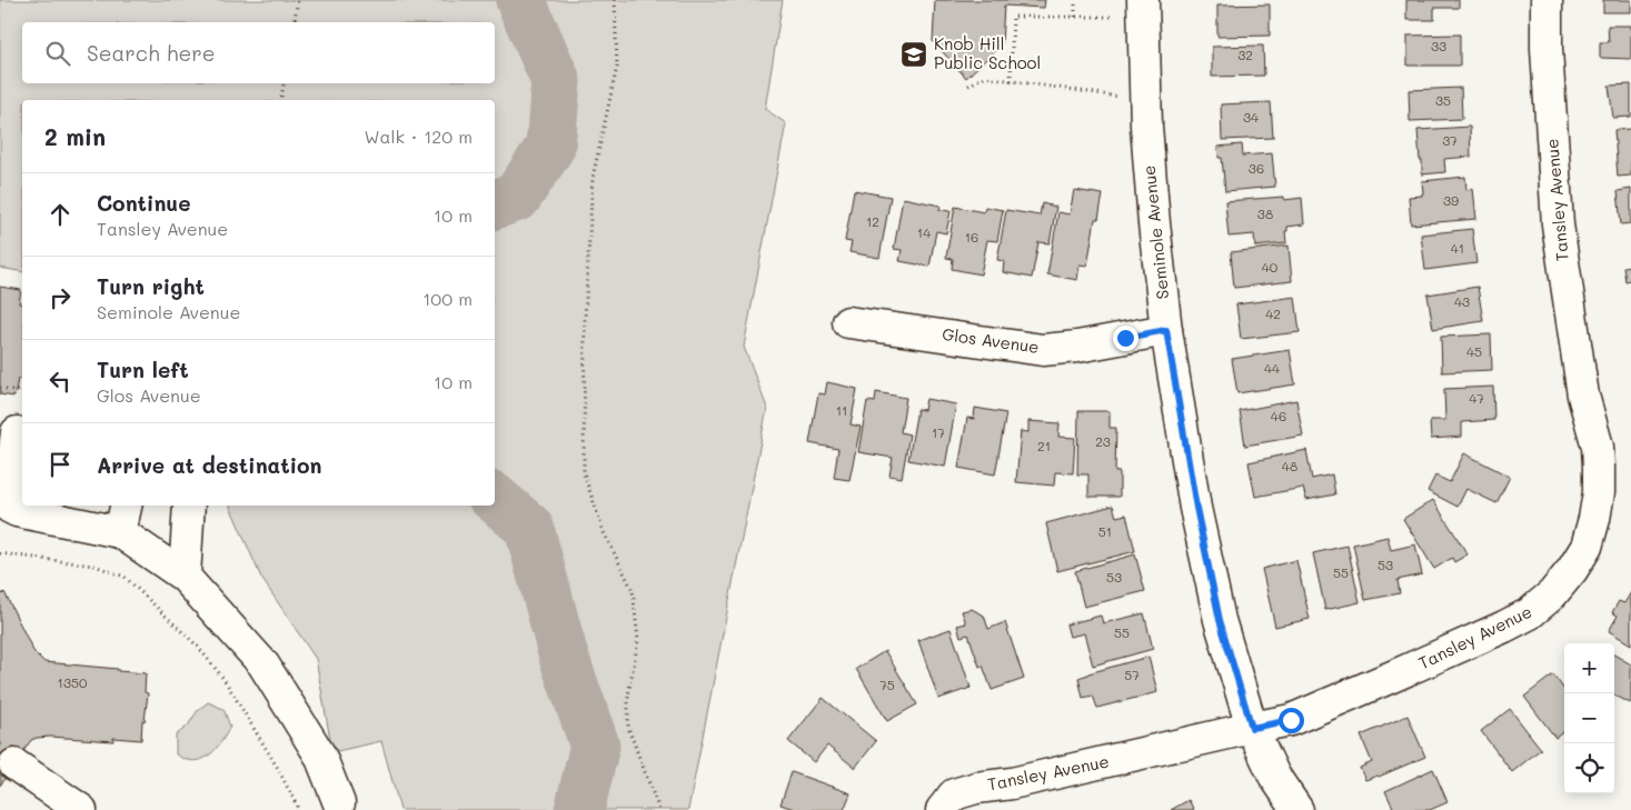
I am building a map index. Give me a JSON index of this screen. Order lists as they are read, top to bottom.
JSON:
{
  "streets": {
    "street": ["Tansley Avenue", "Seminole Avenue", "Glos Avenue"]
  },
  "crossings": [
    ["Tansley Avenue", "Seminole Avenue"],
    ["Seminole Avenue", "Glos Avenue"]
  ],
  "places": {
    "school or university": ["Knob Hill Public School"]
  },
  "house_numbers": [
    "33",
    "32",
    "35",
    "34",
    "37",
    "36",
    "39",
    "38",
    "12",
    "14",
    "16",
    "41",
    "40",
    "43",
    "42",
    "45",
    "44",
    "47",
    "11",
    "46",
    "17",
    "23",
    "21",
    "48",
    "51",
    "53",
    "55",
    "53",
    "55",
    "57",
    "1350",
    "75"
  ],
  "page": {
    "search": "Search here",
    "heading": ["2 min", "Walk · 120 m"],
    "list": [
      ["Continue", "Tansley Avenue", "10 m"],
      ["Turn right", "Seminole Avenue", "100 m"],
      ["Turn left", "Glos Avenue", "10 m"],
      "Arrive at destination"
    ],
    "map_buttons": ["+", "−"]
  }
}
